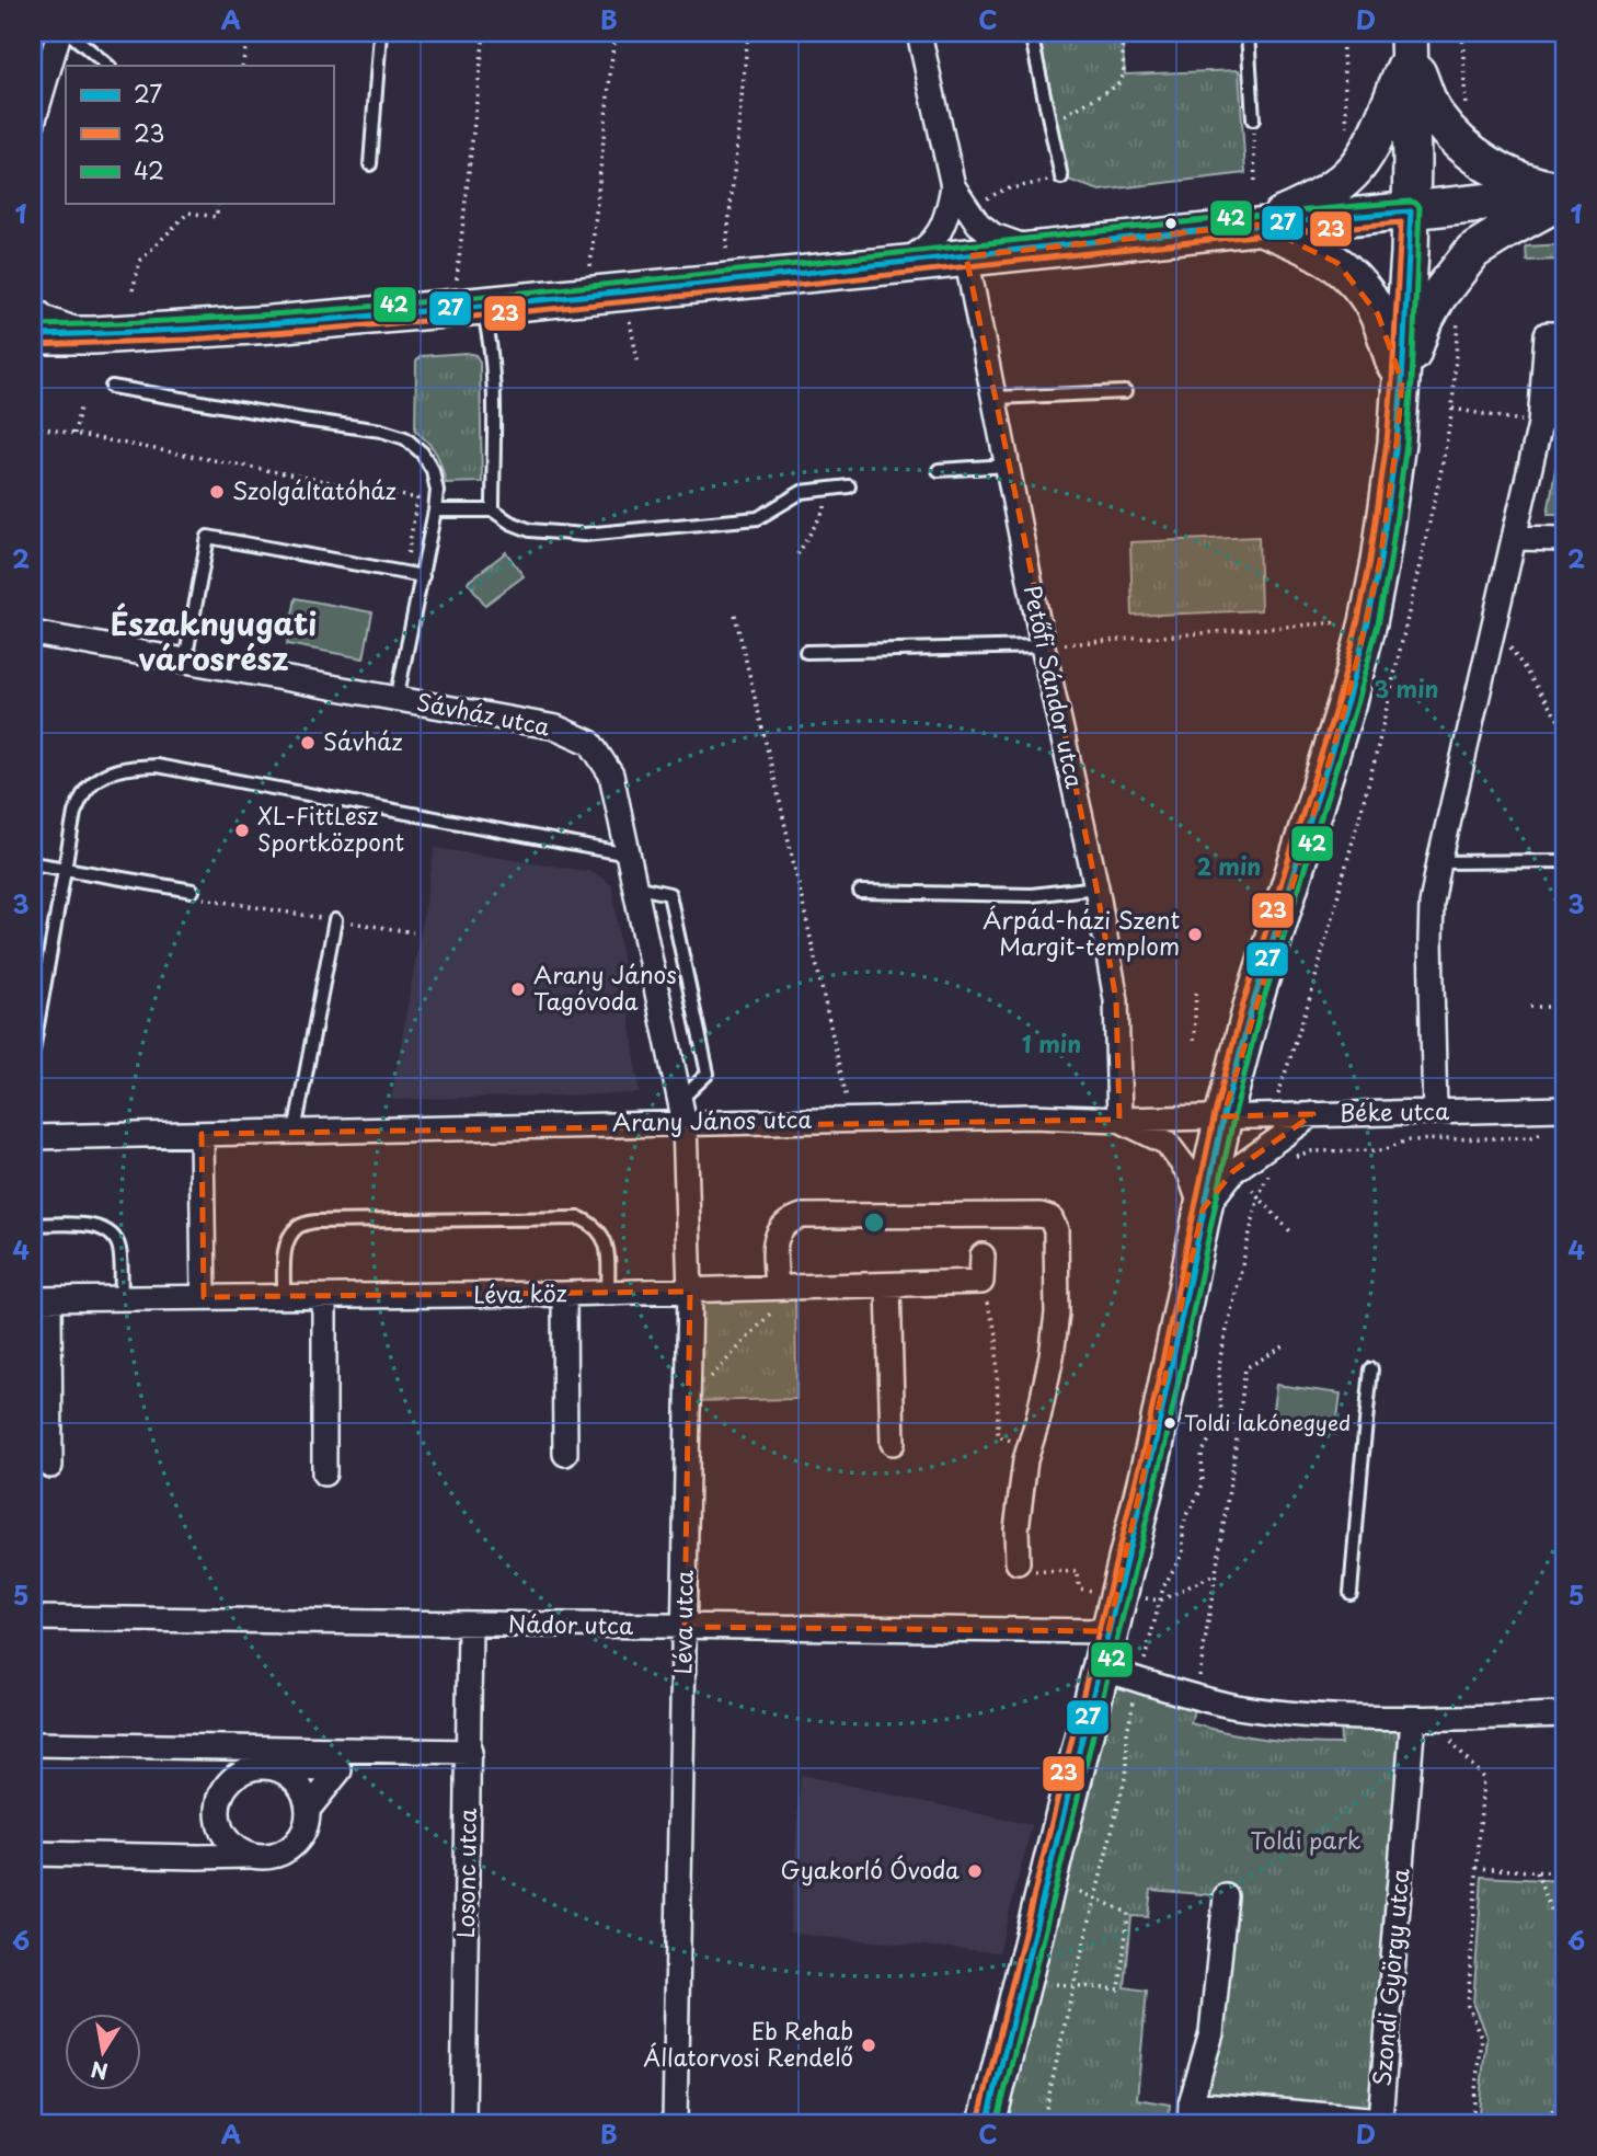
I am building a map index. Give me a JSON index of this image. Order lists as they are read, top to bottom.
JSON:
{
  "streets": {
    "street": [
      "Petőfi Sándor utca",
      "Sávház utca",
      "Béke utca",
      "Arany János utca",
      "Léva köz",
      "Léva utca",
      "Nádor utca",
      "Losonc utca",
      "Szondi György utca"
    ]
  },
  "crossings": [
    ["Petőfi Sándor utca", "Arany János utca"],
    ["Sávház utca", "Arany János utca"],
    ["Sávház utca", "Léva utca"],
    ["Béke utca", "Arany János utca"],
    ["Arany János utca", "Léva utca"],
    ["Léva köz", "Léva utca"],
    ["Léva utca", "Nádor utca"],
    ["Nádor utca", "Losonc utca"]
  ],
  "districts": ["Északnyugati városrész"],
  "parks": ["Toldi park"],
  "places": [
    "Szolgáltatóház",
    "Sávház",
    "XL-FittLesz Sportközpont",
    "Árpád-házi Szent Margit-templom",
    "Arany János Tagóvoda",
    "Toldi lakónegyed",
    "Gyakorló Óvoda",
    "Eb Rehab Állatorvosi Rendelő"
  ],
  "lines": ["transit line 42", "transit line 27", "transit line 23"],
  "legend": ["27", "23", "42"],
  "north": "bottom",
  "grid": {
    "columns": [
      "A",
      "B",
      "C",
      "D"
    ],
    "rows": [
      "1",
      "2",
      "3",
      "4",
      "5",
      "6"
    ]
  },
  "rings": ["3 min", "2 min", "1 min"]
}
